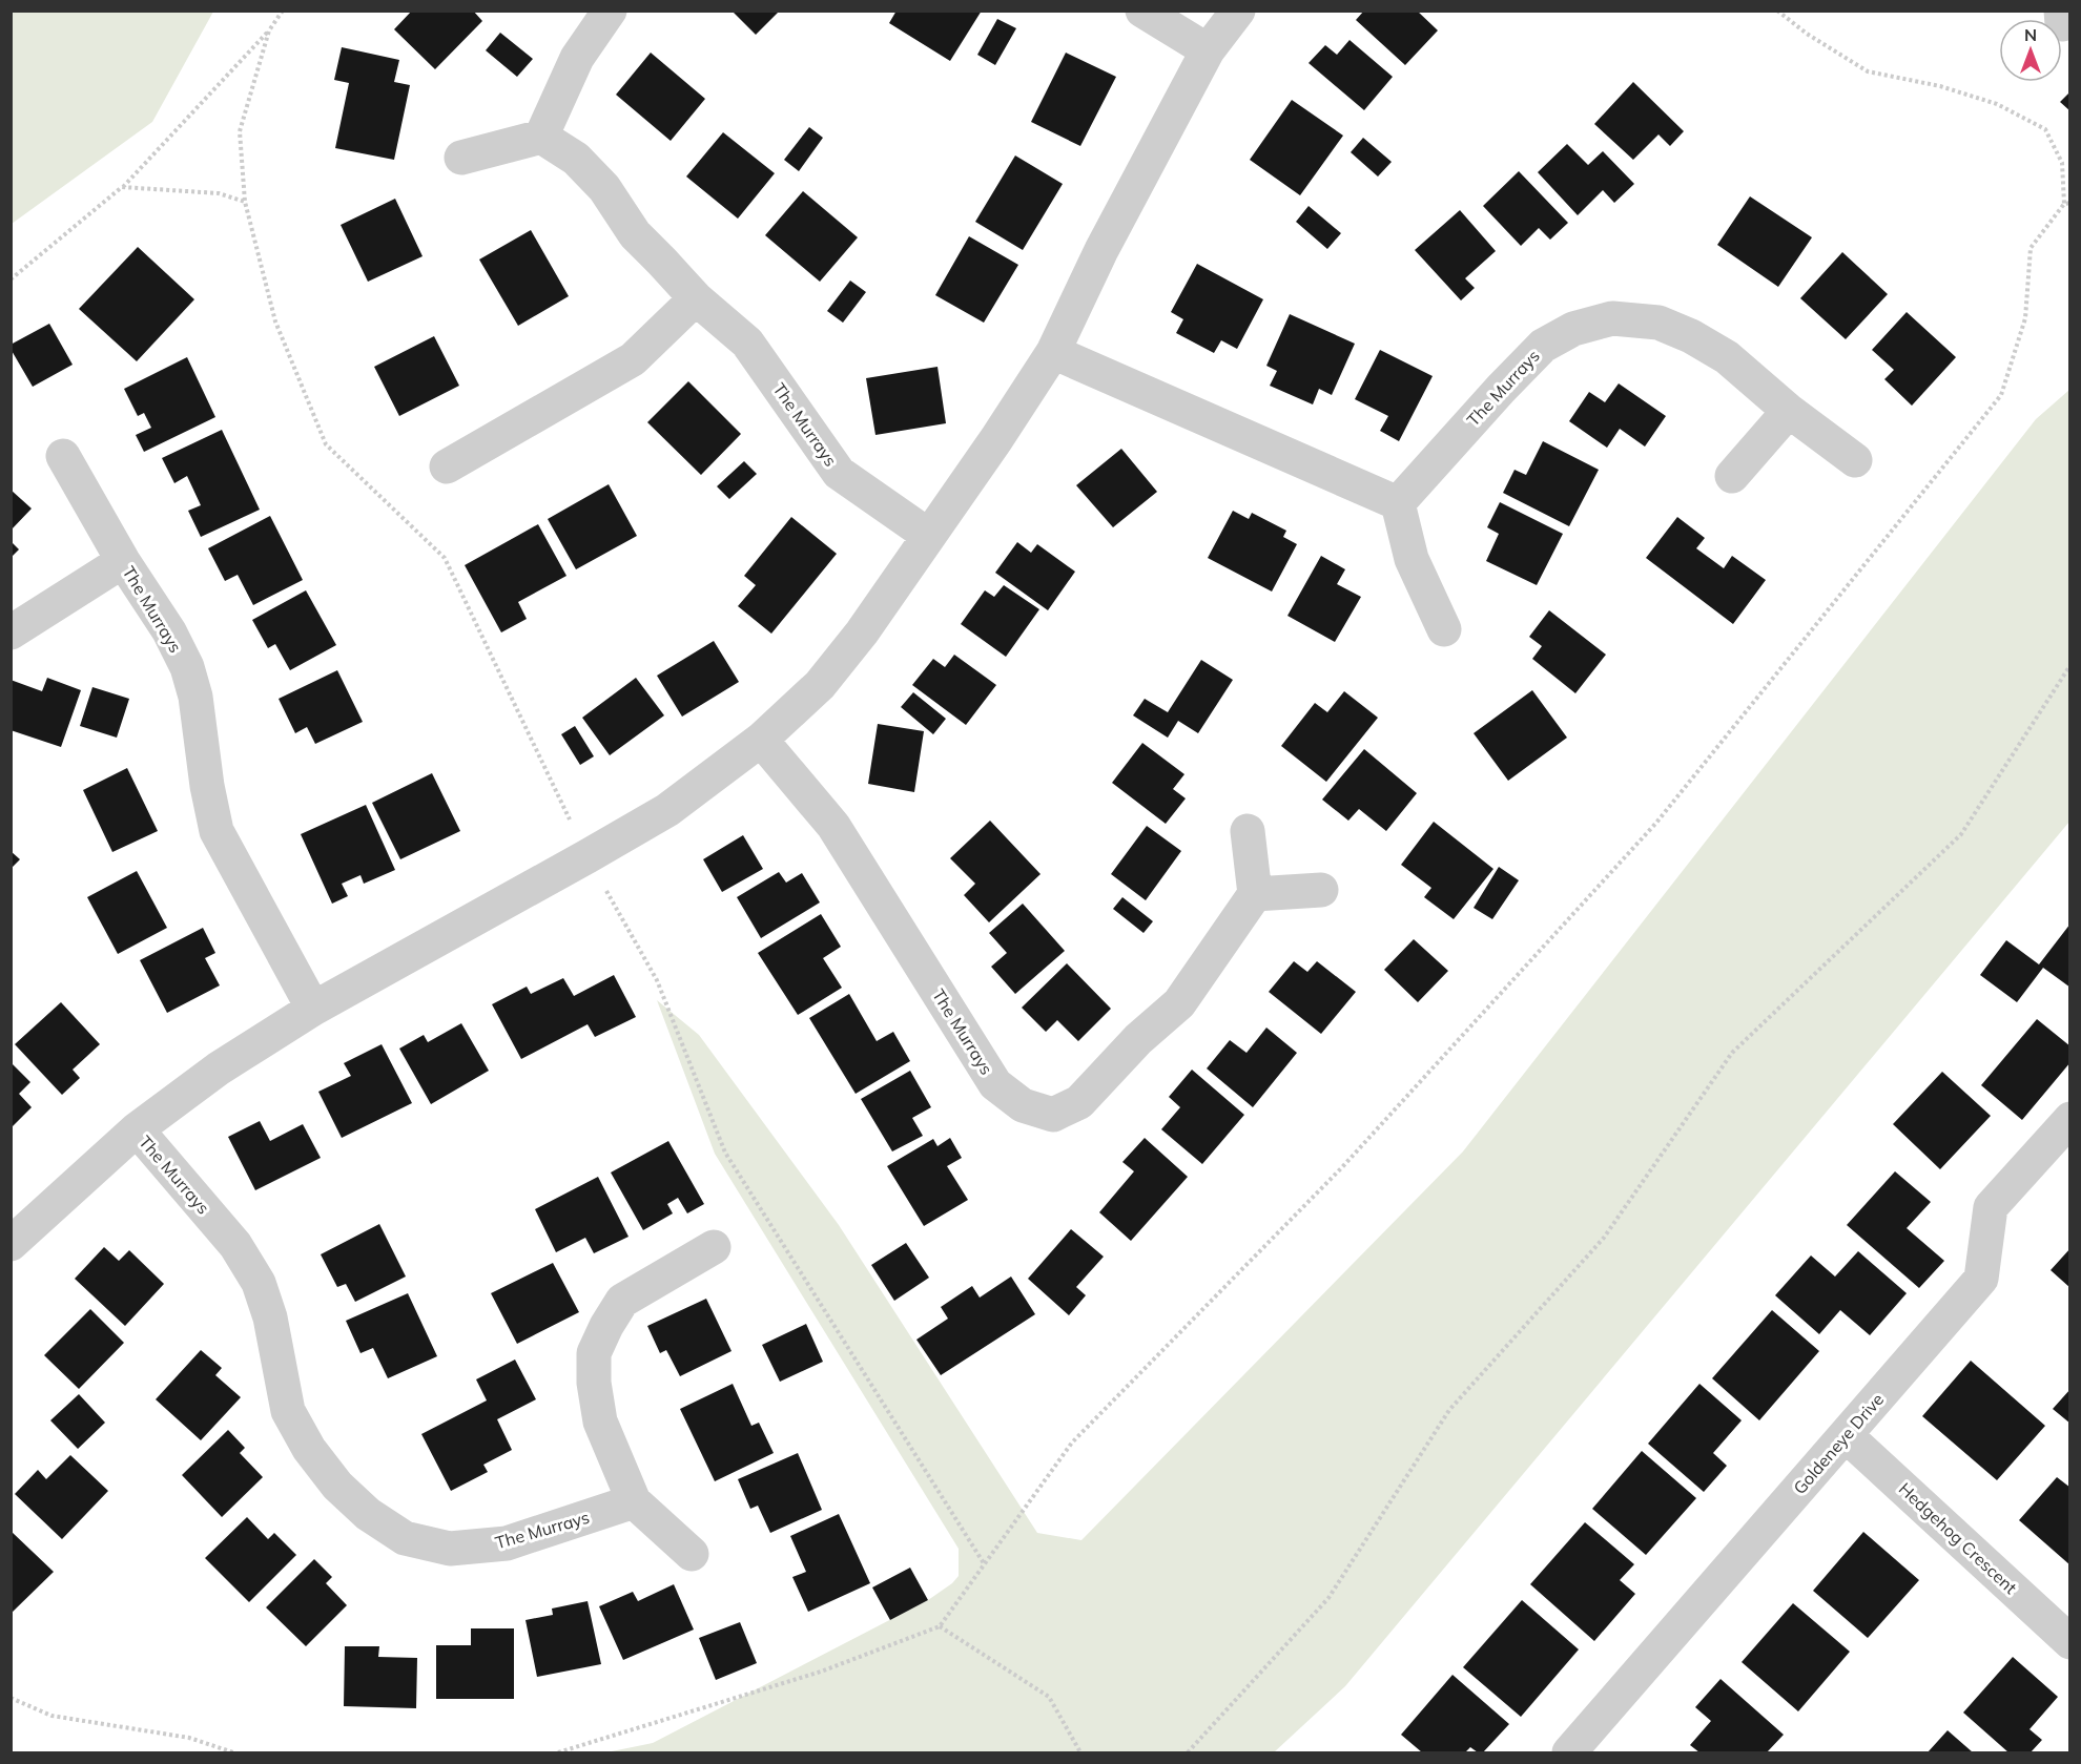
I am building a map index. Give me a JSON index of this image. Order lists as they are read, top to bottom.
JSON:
{
  "streets": {
    "street": ["The Murrays", "Goldeneye Drive", "Hedgehog Crescent"]
  },
  "crossings": [
    ["Goldeneye Drive", "Hedgehog Crescent"]
  ],
  "north": "top"
}
